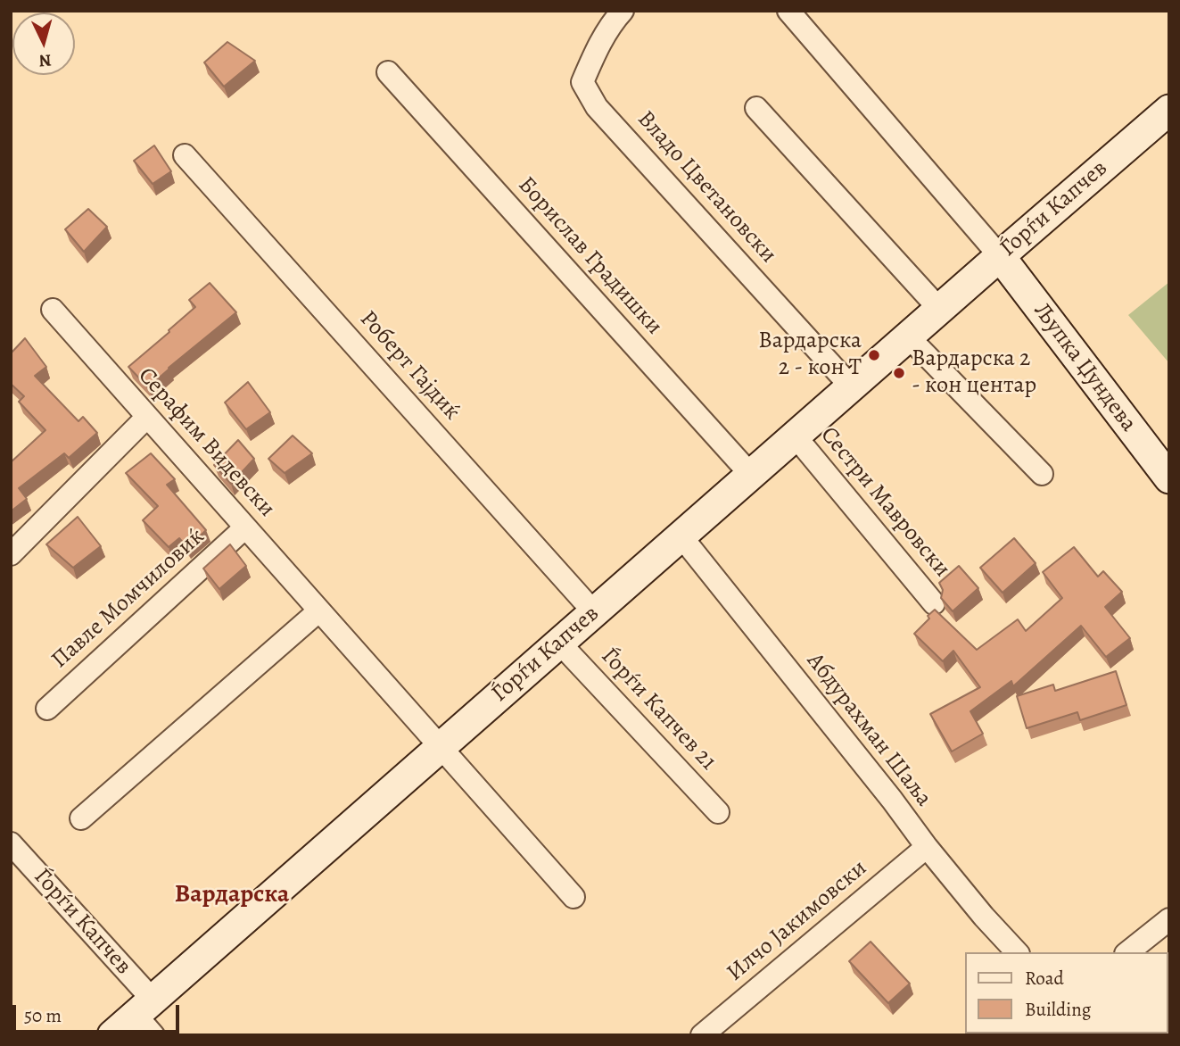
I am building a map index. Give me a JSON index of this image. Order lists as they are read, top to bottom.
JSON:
{
  "streets": {
    "street": [
      "Владо Цветановски",
      "Ѓорѓи Капчев",
      "Борислав Градишки",
      "Роберт Гајдиќ",
      "Љупка Џундева",
      "Серафим Видевски",
      "Сестри Мавровски",
      "Павле Момчиловиќ",
      "Ѓорѓи Капчев 21",
      "Абдурахман Шаља",
      "Илчо Јакимовски"
    ]
  },
  "crossings": [
    ["Владо Цветановски", "Ѓорѓи Капчев"],
    ["Ѓорѓи Капчев", "Борислав Градишки"],
    ["Ѓорѓи Капчев", "Роберт Гајдиќ"],
    ["Ѓорѓи Капчев", "Љупка Џундева"],
    ["Ѓорѓи Капчев", "Серафим Видевски"],
    ["Ѓорѓи Капчев", "Сестри Мавровски"],
    ["Ѓорѓи Капчев", "Ѓорѓи Капчев 21"],
    ["Ѓорѓи Капчев", "Абдурахман Шаља"],
    ["Серафим Видевски", "Павле Момчиловиќ"],
    ["Абдурахман Шаља", "Илчо Јакимовски"]
  ],
  "districts": ["Вардарска"],
  "places": ["Вардарска 2 - кон Т", "Вардарска 2 - кон центар"],
  "legend": ["Road", "Building"],
  "scale_bar": "50 m",
  "north": "bottom"
}
